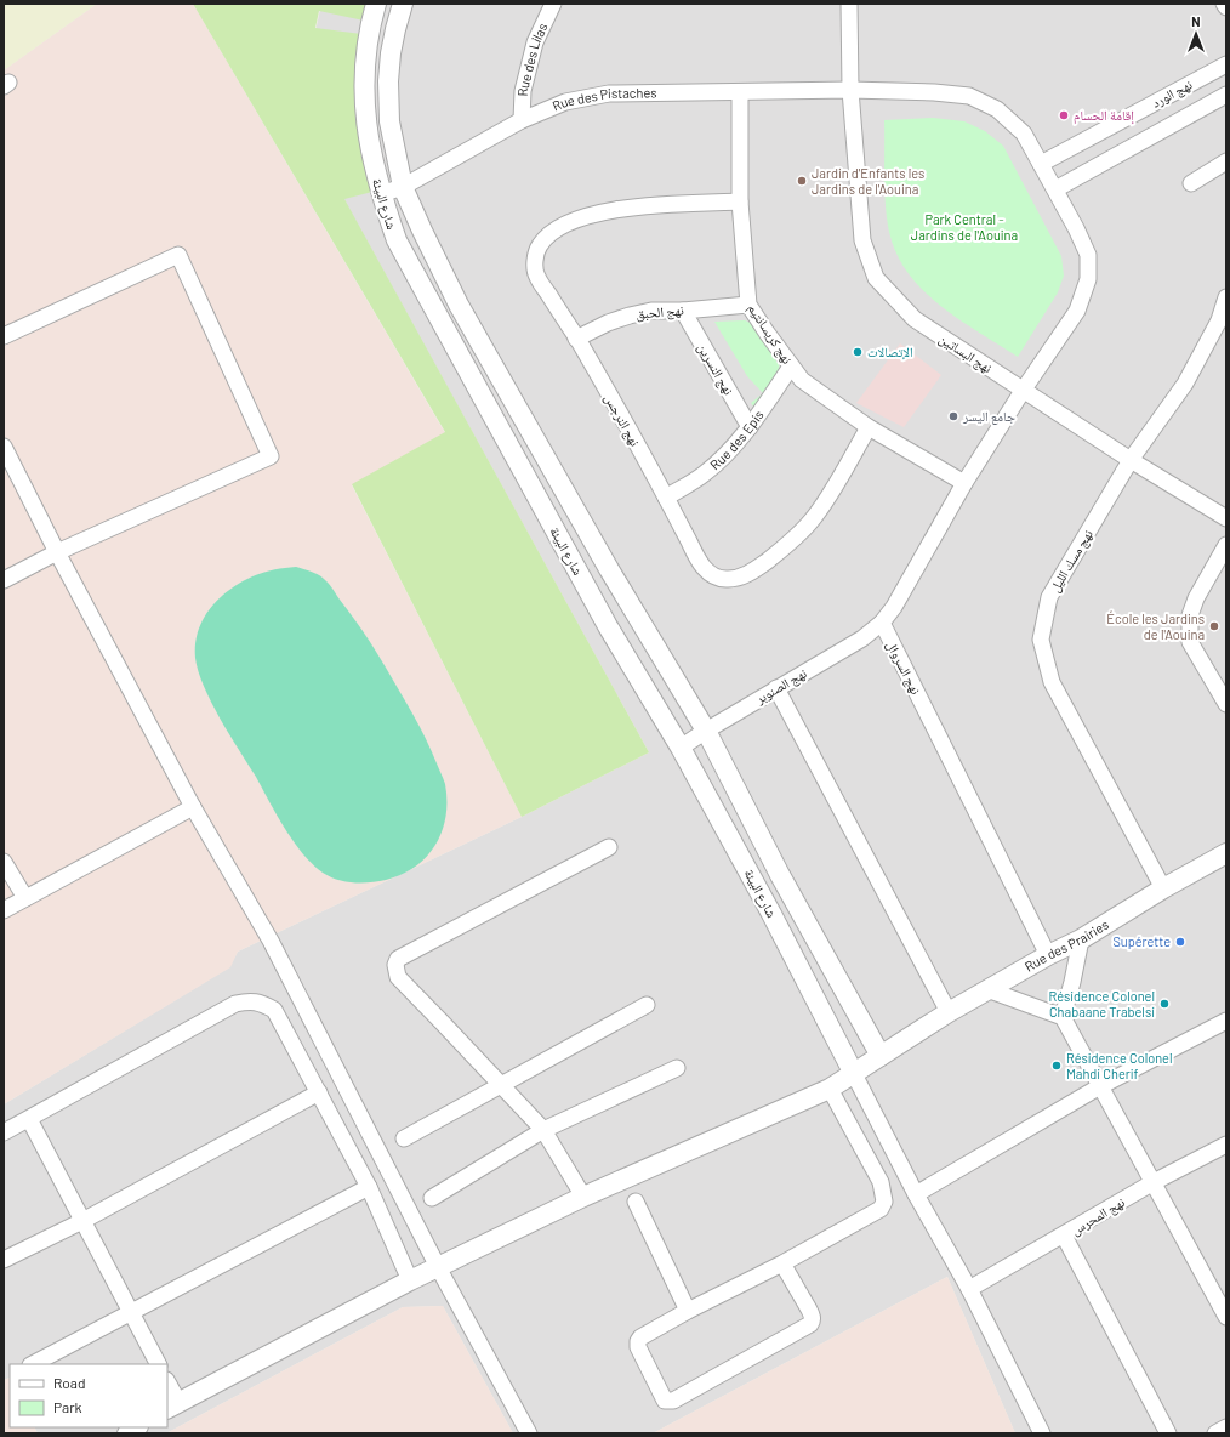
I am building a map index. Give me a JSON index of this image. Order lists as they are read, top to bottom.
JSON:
{
  "streets": {
    "street": [
      "Rue des Lilas",
      "نهج الورد",
      "Rue des Pistaches",
      "شارع البيئة",
      "نهج الحبق",
      "نهج كريسانتيم",
      "نهج البساتين",
      "نهج النسرين",
      "نهج النرجس",
      "Rue des Epis",
      "نهج مسك الليل",
      "نهج السروال",
      "نهج الصنوبر",
      "Rue des Prairies",
      "نهج المحرس"
    ]
  },
  "crossings": [
    ["Rue des Lilas", "Rue des Pistaches"],
    ["نهج الورد", "Rue des Pistaches"],
    ["Rue des Pistaches", "شارع البيئة"],
    ["Rue des Pistaches", "نهج كريسانتيم"],
    ["Rue des Pistaches", "نهج البساتين"],
    ["شارع البيئة", "نهج الصنوبر"],
    ["شارع البيئة", "Rue des Prairies"],
    ["نهج الحبق", "نهج كريسانتيم"],
    ["نهج الحبق", "نهج النسرين"],
    ["نهج الحبق", "نهج النرجس"],
    ["نهج كريسانتيم", "نهج النرجس"],
    ["نهج كريسانتيم", "Rue des Epis"],
    ["نهج البساتين", "نهج مسك الليل"],
    ["نهج النسرين", "Rue des Epis"],
    ["نهج النرجس", "Rue des Epis"],
    ["نهج مسك الليل", "Rue des Prairies"],
    ["نهج السروال", "نهج الصنوبر"],
    ["نهج السروال", "Rue des Prairies"]
  ],
  "parks": ["Park Central - Jardins de l'Aouina"],
  "places": [
    "إقامة الحسام",
    "Jardin d'Enfants les Jardins de l'Aouina",
    "الإتصالات",
    "جامع اليسر",
    "École les Jardins de l'Aouina",
    "Supérette",
    "Résidence Colonel Chabaane Trabelsi",
    "Résidence Colonel Mahdi Cherif"
  ],
  "legend": ["Road", "Park"],
  "north": "top"
}
